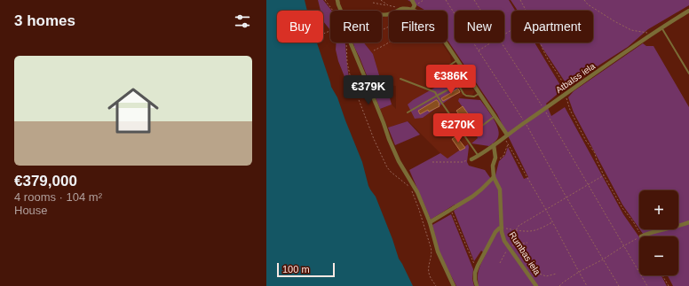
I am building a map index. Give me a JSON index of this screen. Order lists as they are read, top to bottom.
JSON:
{
  "streets": {
    "street": ["Atbalss iela", "Rumbas iela"]
  },
  "crossings": [
    ["Atbalss iela", "Rumbas iela"]
  ],
  "scale_bar": "100 m",
  "page": {
    "heading": "3 homes",
    "chip": [
      "Buy",
      "Rent",
      "Filters",
      "New",
      "Apartment"
    ],
    "list": [
      {
        "name": "€379,000",
        "note": "4 rooms · 104 m² · House"
      }
    ],
    "price": ["€386K", "€379K", "€270K"],
    "map_buttons": ["+", "−"],
    "scale": "100 m"
  }
}
